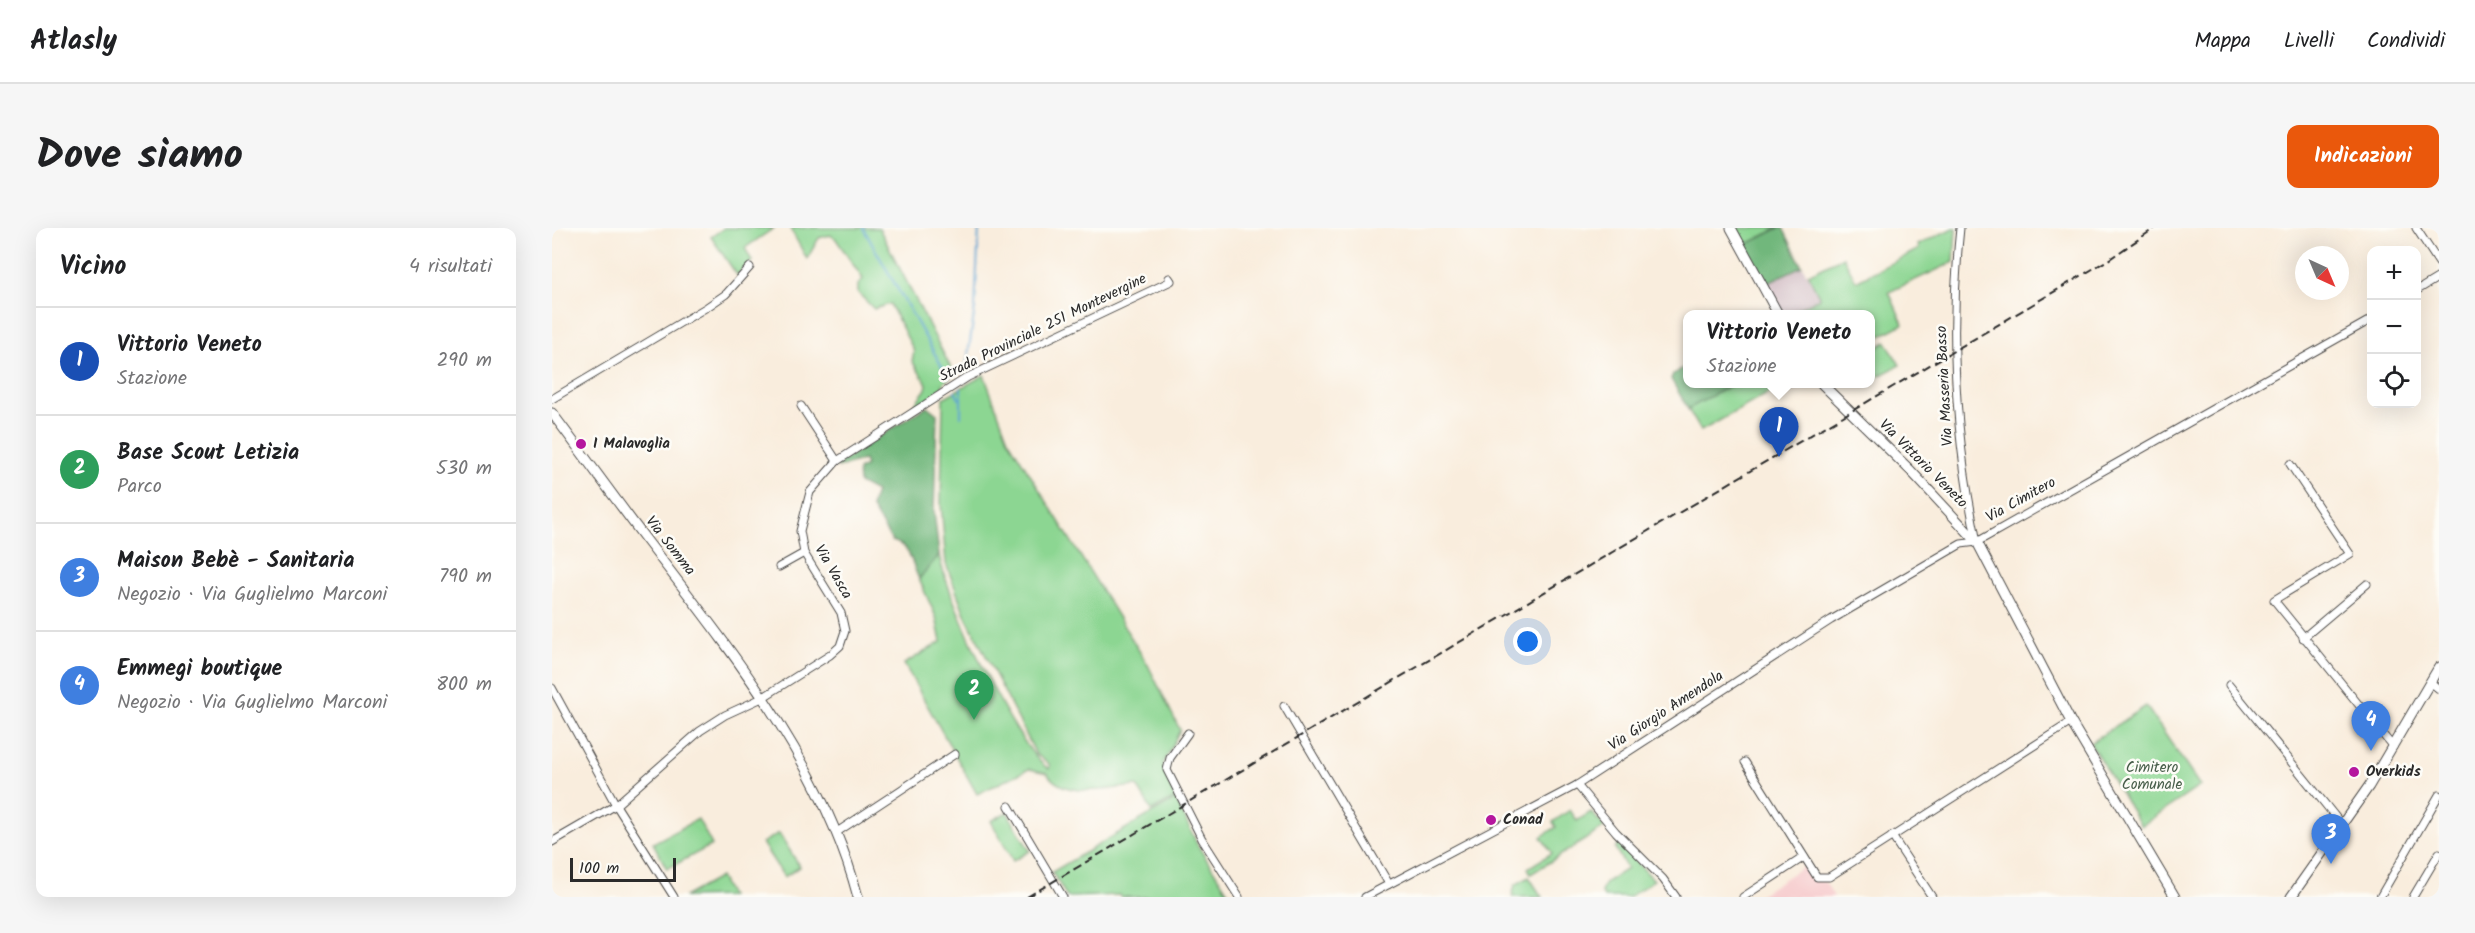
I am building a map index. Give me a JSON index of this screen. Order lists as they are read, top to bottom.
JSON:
{
  "streets": {
    "street": [
      "Strada Provinciale 251 Montevergine",
      "Via Masseria Basso",
      "Via Vittorio Veneto",
      "Via Cimitero",
      "Via Somma",
      "Via Vasca",
      "Via Giorgio Amendola"
    ]
  },
  "crossings": [
    ["Strada Provinciale 251 Montevergine", "Via Vasca"],
    ["Via Masseria Basso", "Via Vittorio Veneto"],
    ["Via Masseria Basso", "Via Cimitero"],
    ["Via Masseria Basso", "Via Giorgio Amendola"],
    ["Via Vittorio Veneto", "Via Cimitero"],
    ["Via Vittorio Veneto", "Via Giorgio Amendola"],
    ["Via Cimitero", "Via Giorgio Amendola"],
    ["Via Somma", "Via Vasca"]
  ],
  "parks": ["Cimitero Comunale"],
  "places": ["I Malavoglia", "Overkids", "Conad"],
  "scale_bar": "100 m",
  "north": "bottom right",
  "page": {
    "header": "Atlasly",
    "nav": ["Mappa", "Livelli", "Condividi"],
    "title": "Dove siamo",
    "buttons": "Indicazioni",
    "heading": ["Vicino", "4 risultati"],
    "map_buttons": ["+", "−"],
    "list": [
      {
        "mark": "1",
        "name": "Vittorio Veneto",
        "note": "Stazione",
        "value": "290 m"
      },
      {
        "mark": "2",
        "name": "Base Scout Letizia",
        "note": "Parco",
        "value": "530 m"
      },
      {
        "mark": "3",
        "name": "Maison Bebè - Sanitaria",
        "note": "Negozio · Via Guglielmo Marconi",
        "value": "790 m"
      },
      {
        "mark": "4",
        "name": "Emmegi boutique",
        "note": "Negozio · Via Guglielmo Marconi",
        "value": "800 m"
      }
    ],
    "popup": ["Vittorio Veneto", "Stazione"],
    "pins": [
      "1",
      "2",
      "4",
      "3"
    ],
    "scale": "100 m"
  }
}
